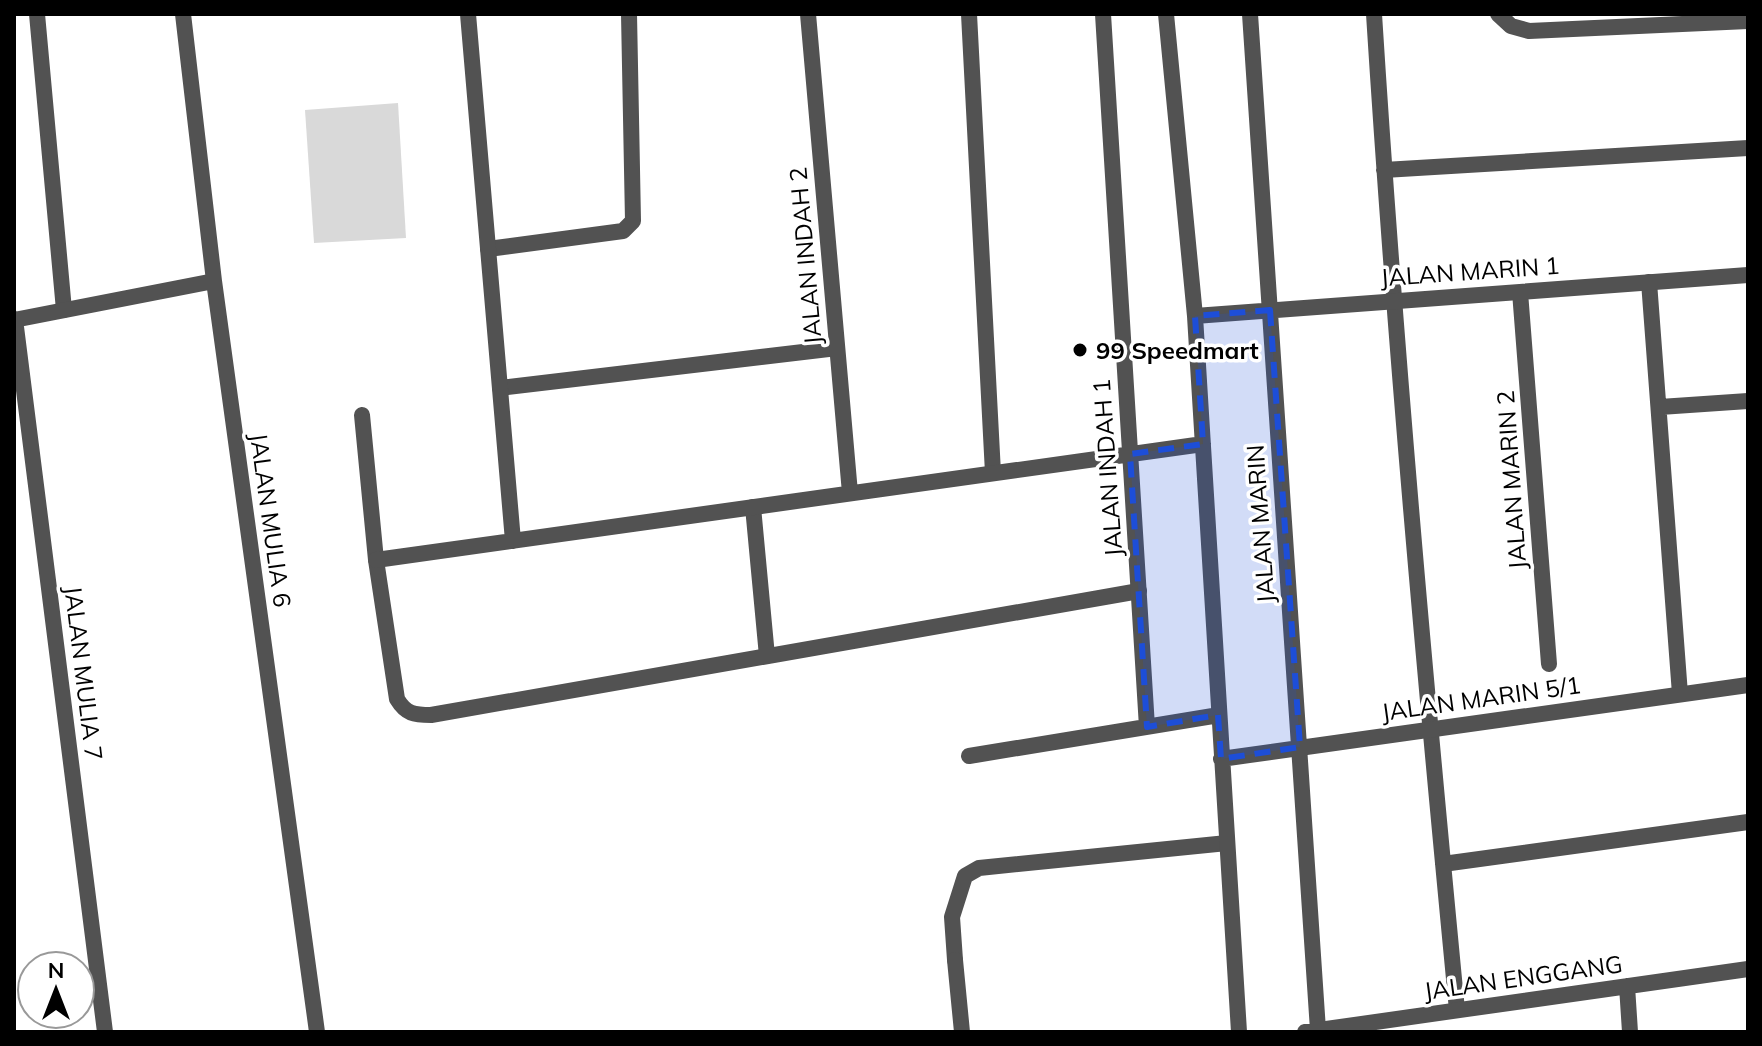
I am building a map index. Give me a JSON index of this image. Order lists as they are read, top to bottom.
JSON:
{
  "streets": {
    "street": [
      "JALAN INDAH 2",
      "JALAN MARIN 1",
      "JALAN INDAH 1",
      "JALAN MARIN 2",
      "JALAN MULIA 6",
      "JALAN MARIN",
      "JALAN MULIA 7",
      "JALAN MARIN 5/1",
      "JALAN ENGGANG"
    ]
  },
  "crossings": [
    ["JALAN MARIN 1", "JALAN MARIN 2"],
    ["JALAN MARIN 1", "JALAN MARIN"],
    ["JALAN MARIN", "JALAN MARIN 5/1"],
    ["JALAN MARIN", "JALAN ENGGANG"]
  ],
  "places": ["99 Speedmart"],
  "north": "top"
}
